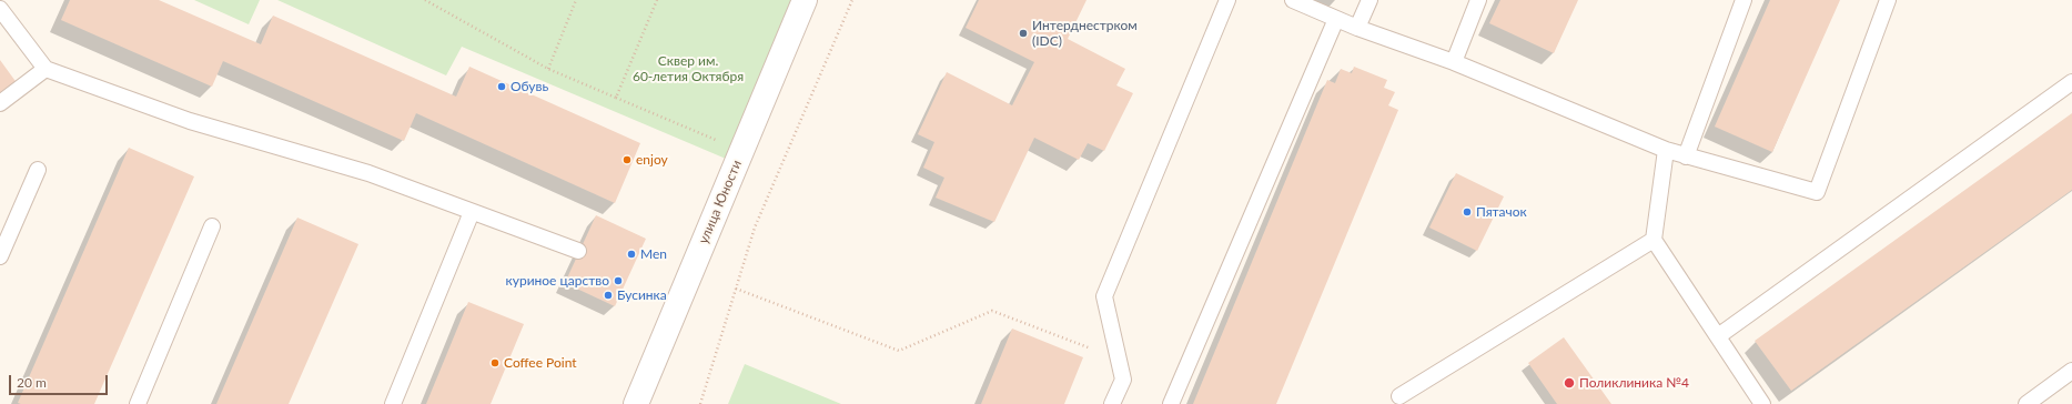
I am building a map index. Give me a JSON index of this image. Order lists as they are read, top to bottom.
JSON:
{
  "streets": {
    "street": ["улица Юности"]
  },
  "parks": ["Сквер им. 60-летия Октября"],
  "places": [
    "Интерднестрком (IDC)",
    "Обувь",
    "enjoy",
    "Пятачок",
    "Men",
    "куриное царство",
    "Бусинка",
    "Coffee Point",
    "Поликлиника №4"
  ],
  "scale_bar": "20 m"
}
